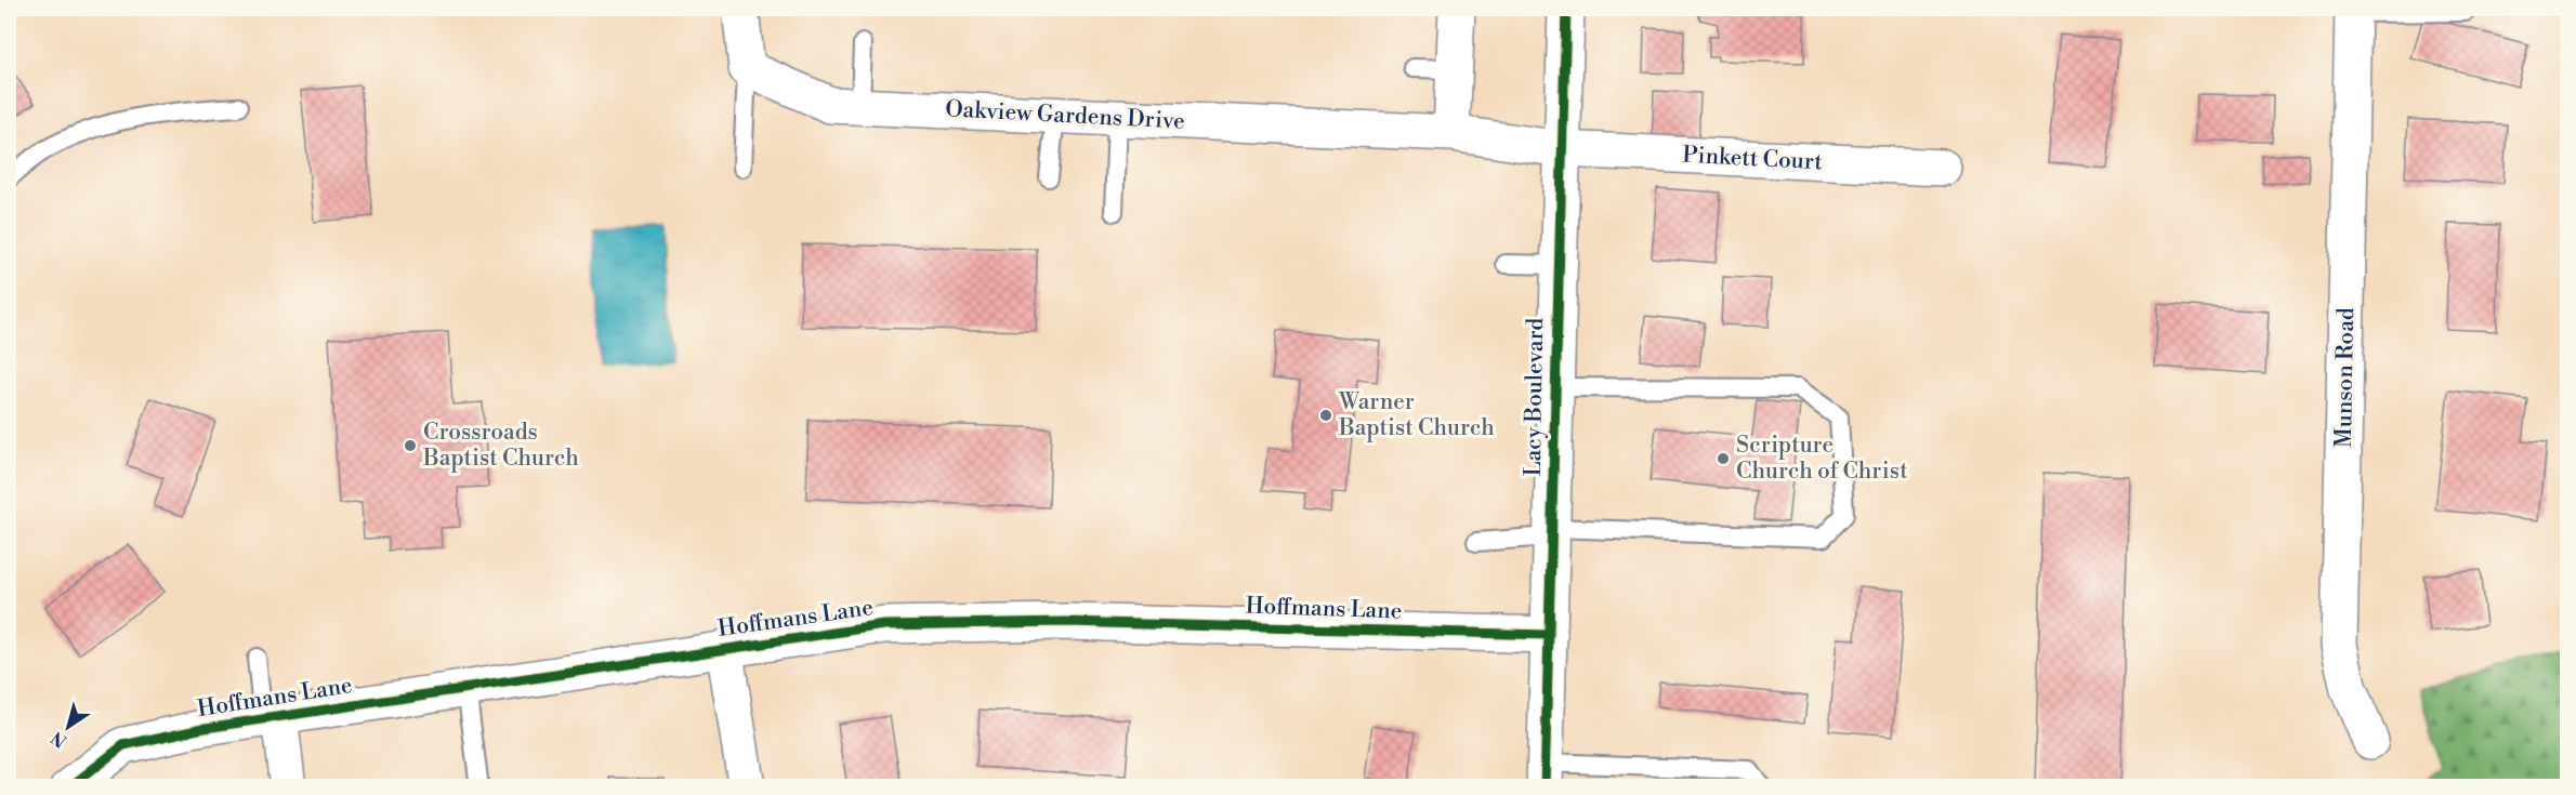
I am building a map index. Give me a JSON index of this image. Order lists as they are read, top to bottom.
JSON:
{
  "streets": {
    "street": [
      "Oakview Gardens Drive",
      "Pinkett Court",
      "Munson Road",
      "Lacy Boulevard",
      "Hoffmans Lane"
    ]
  },
  "crossings": [
    ["Oakview Gardens Drive", "Pinkett Court"],
    ["Oakview Gardens Drive", "Lacy Boulevard"],
    ["Pinkett Court", "Lacy Boulevard"],
    ["Lacy Boulevard", "Hoffmans Lane"]
  ],
  "places": ["Warner Baptist Church", "Crossroads Baptist Church", "Scripture Church of Christ"],
  "north": "bottom left"
}
